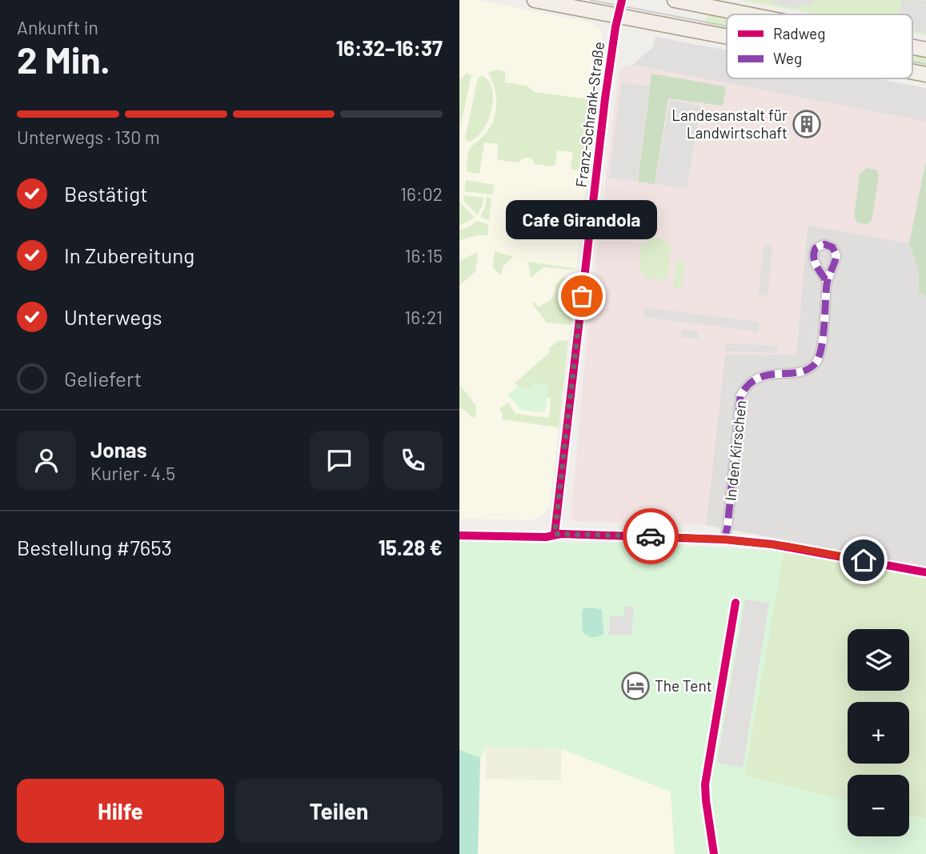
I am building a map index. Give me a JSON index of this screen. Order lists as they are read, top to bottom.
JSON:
{
  "streets": {
    "street": ["Franz-Schrank-Straße", "In den Kirschen"]
  },
  "places": {
    "building": ["Landesanstalt für Landwirtschaft"],
    "other": ["Cafe Girandola"],
    "hotel": ["The Tent"]
  },
  "legend": ["Radweg", "Weg"],
  "page": {
    "heading": ["2 Min.", "Ankunft in", "16:32–16:37"],
    "panel": [
      "Jonas",
      "Kurier · 4.5",
      "Bestellung #7653",
      "15.28 €"
    ],
    "bar": "Unterwegs · 130 m",
    "list": [
      ["Bestätigt", "16:02"],
      ["In Zubereitung", "16:15"],
      ["Unterwegs", "16:21"],
      "Geliefert"
    ],
    "bubble": "Cafe Girandola",
    "map_buttons": ["+", "−"],
    "buttons": ["Hilfe", "Teilen"]
  }
}
